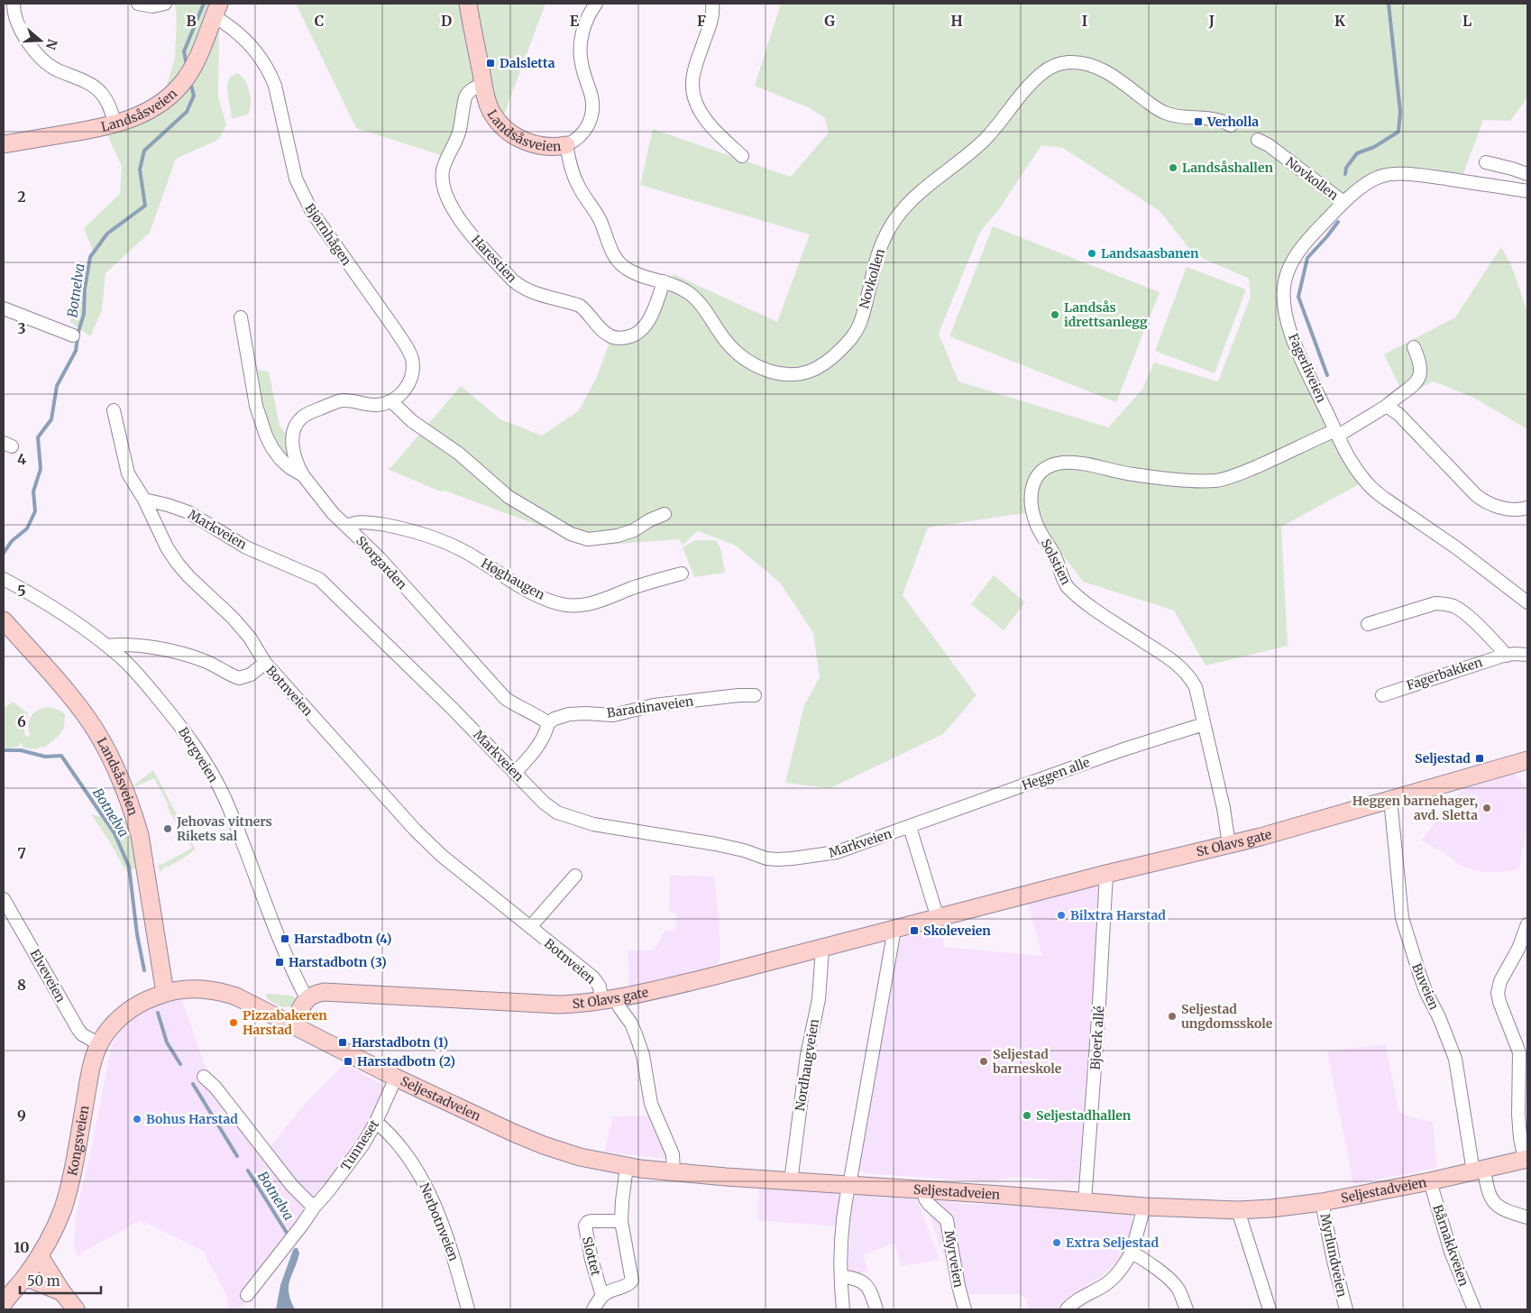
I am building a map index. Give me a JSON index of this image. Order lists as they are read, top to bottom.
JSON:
{
  "streets": {
    "street": [
      "Landsåsveien",
      "Novkollen",
      "Bjørnhågen",
      "Harestien",
      "Fagerliveien",
      "Markveien",
      "Solstien",
      "Storgarden",
      "Høghaugen",
      "Fagerbakken",
      "Botnveien",
      "Baradinaveien",
      "Borgveien",
      "Heggen alle",
      "St Olavs gate",
      "Elveveien",
      "Buveien",
      "Bjoerk allé",
      "Nordhaugveien",
      "Seljestadveien",
      "Kongsveien",
      "Tunneset",
      "Nerbotnveien",
      "Bårnakkveien",
      "Myrlundveien",
      "Slottet",
      "Myrveien"
    ]
  },
  "crossings": [
    ["Landsåsveien", "Novkollen"],
    ["Landsåsveien", "Bjørnhågen"],
    ["Landsåsveien", "Harestien"],
    ["Landsåsveien", "Seljestadveien"],
    ["Landsåsveien", "Kongsveien"],
    ["Novkollen", "Harestien"],
    ["Novkollen", "Fagerliveien"],
    ["Fagerliveien", "Solstien"],
    ["Markveien", "Botnveien"],
    ["Markveien", "Heggen alle"],
    ["Solstien", "Heggen alle"],
    ["Solstien", "St Olavs gate"],
    ["Storgarden", "Høghaugen"],
    ["Storgarden", "Baradinaveien"],
    ["Botnveien", "St Olavs gate"],
    ["Botnveien", "Seljestadveien"],
    ["Borgveien", "St Olavs gate"],
    ["St Olavs gate", "Buveien"],
    ["St Olavs gate", "Bjoerk allé"],
    ["St Olavs gate", "Nordhaugveien"],
    ["Elveveien", "Kongsveien"],
    ["Buveien", "Seljestadveien"],
    ["Bjoerk allé", "Seljestadveien"],
    ["Nordhaugveien", "Seljestadveien"],
    ["Seljestadveien", "Kongsveien"],
    ["Seljestadveien", "Tunneset"],
    ["Seljestadveien", "Bårnakkveien"],
    ["Seljestadveien", "Myrlundveien"],
    ["Seljestadveien", "Myrveien"],
    ["Tunneset", "Nerbotnveien"]
  ],
  "water": ["Botnelva"],
  "places": {
    "transit": [
      "Dalsletta",
      "Verholla",
      "Seljestad",
      "Skoleveien",
      "Harstadbotn (4)",
      "Harstadbotn (3)",
      "Harstadbotn (1)",
      "Harstadbotn (2)"
    ],
    "other": [
      "Landsåshallen",
      "Landsaasbanen",
      "Landsås idrettsanlegg",
      "Heggen barnehager, avd. Sletta",
      "Jehovas vitners Rikets sal",
      "Bilxtra Harstad",
      "Seljestad ungdomsskole",
      "Pizzabakeren Harstad",
      "Seljestad barneskole",
      "Seljestadhallen",
      "Bohus Harstad",
      "Extra Seljestad"
    ]
  },
  "scale_bar": "50 m",
  "north": "right",
  "grid": {
    "columns": [
      "B",
      "C",
      "D",
      "E",
      "F",
      "G",
      "H",
      "I",
      "J",
      "K",
      "L"
    ],
    "rows": [
      "2",
      "3",
      "4",
      "5",
      "6",
      "7",
      "8",
      "9",
      "10"
    ]
  }
}
